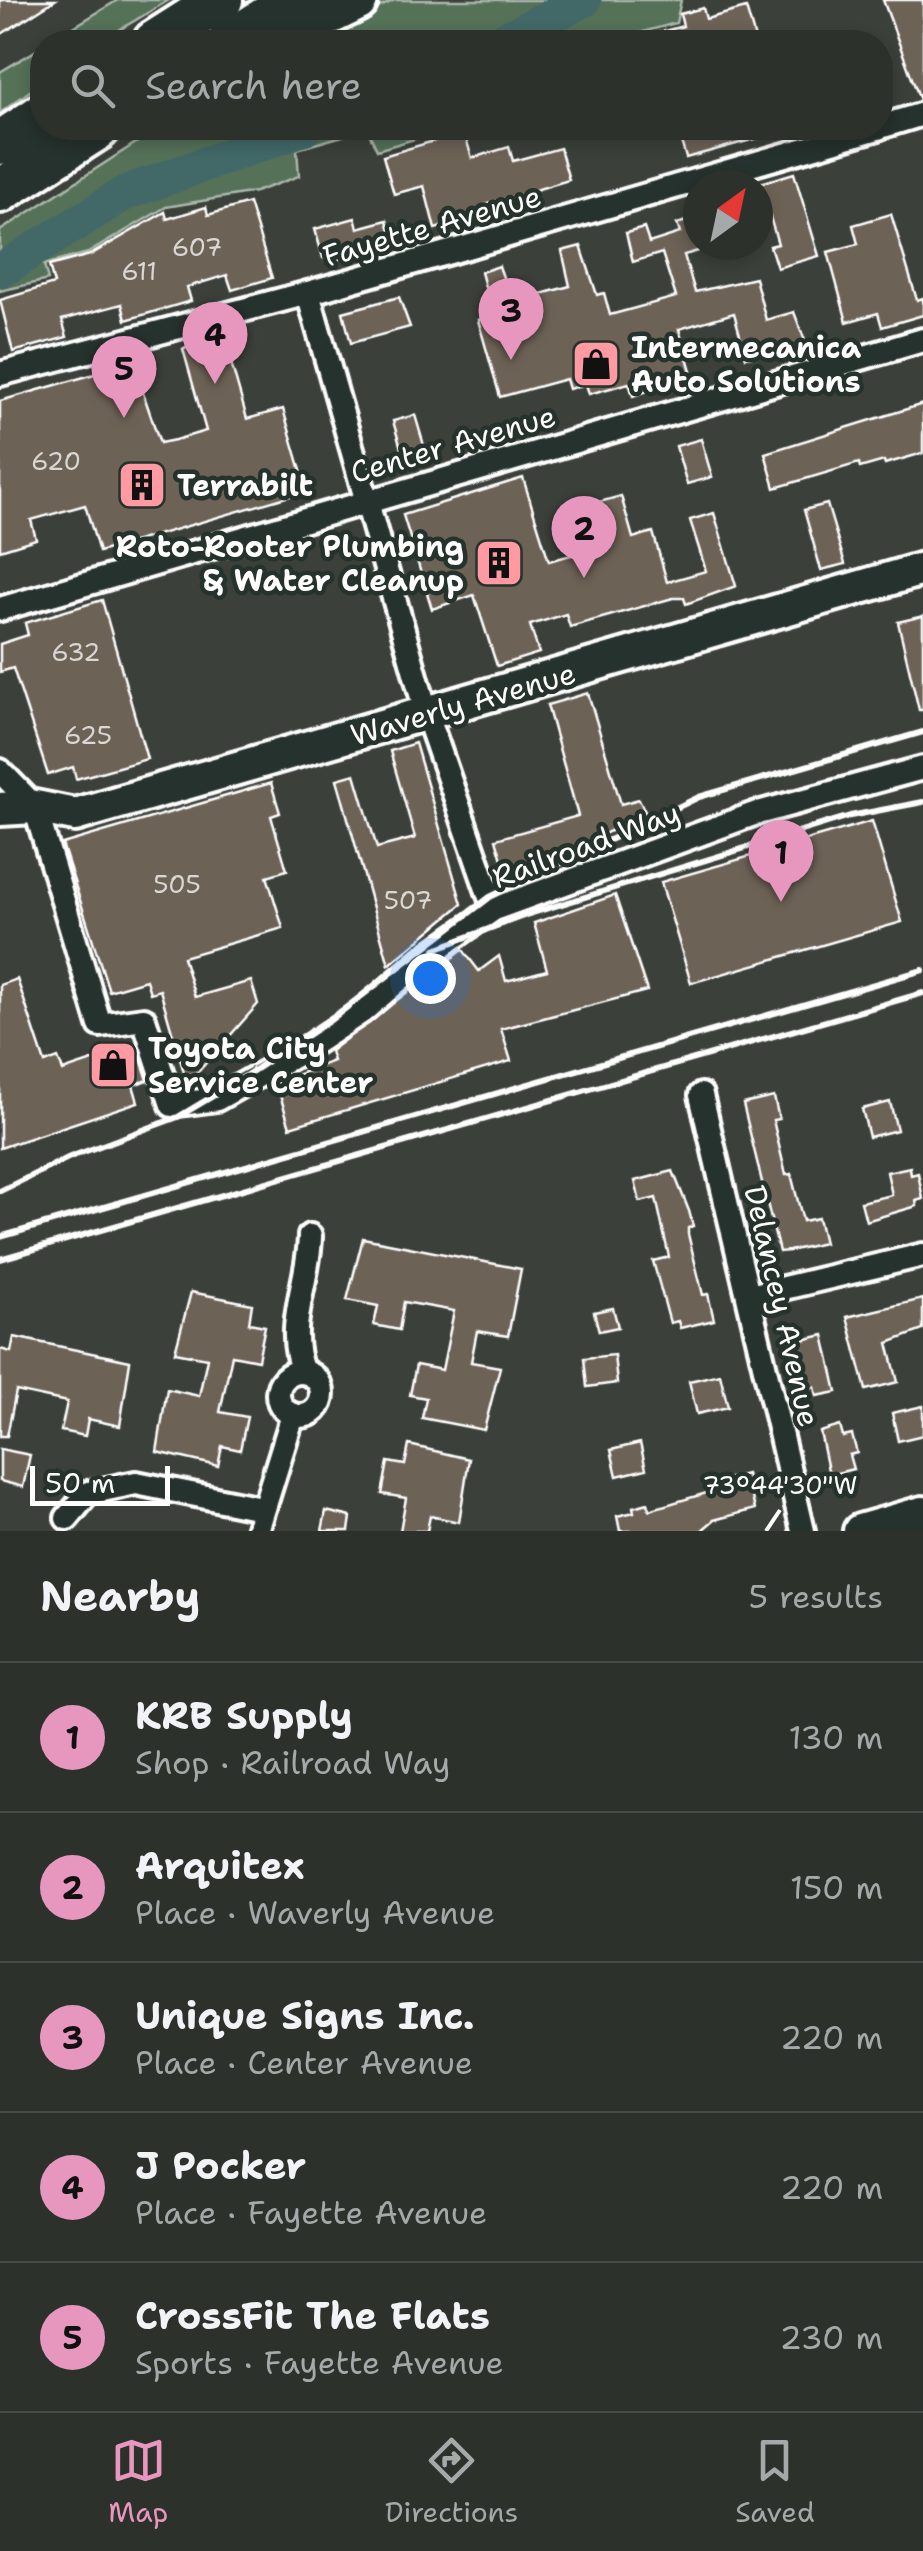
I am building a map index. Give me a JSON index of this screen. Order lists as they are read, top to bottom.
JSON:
{
  "streets": {
    "street": [
      "Fayette Avenue",
      "Center Avenue",
      "Waverly Avenue",
      "Railroad Way",
      "Delancey Avenue"
    ]
  },
  "crossings": [
    ["Waverly Avenue", "Railroad Way"]
  ],
  "places": {
    "shop": ["Intermecanica Auto Solutions", "Toyota City Service Center"],
    "building": ["Terrabilt", "Roto-Rooter Plumbing & Water Cleanup"]
  },
  "house_numbers": [
    "607",
    "611",
    "620",
    "632",
    "625",
    "505",
    "507"
  ],
  "scale_bar": "50 m",
  "north": "top right",
  "page": {
    "search": "Search here",
    "pins": [
      "3",
      "4",
      "5",
      "2",
      "1"
    ],
    "scale": "50 m",
    "heading": ["Nearby", "5 results"],
    "list": [
      {
        "mark": "1",
        "name": "KRB Supply",
        "note": "Shop · Railroad Way",
        "value": "130 m"
      },
      {
        "mark": "2",
        "name": "Arquitex",
        "note": "Place · Waverly Avenue",
        "value": "150 m"
      },
      {
        "mark": "3",
        "name": "Unique Signs Inc.",
        "note": "Place · Center Avenue",
        "value": "220 m"
      },
      {
        "mark": "4",
        "name": "J Pocker",
        "note": "Place · Fayette Avenue",
        "value": "220 m"
      },
      {
        "mark": "5",
        "name": "CrossFit The Flats",
        "note": "Sports · Fayette Avenue",
        "value": "230 m"
      }
    ],
    "nav": ["Map", "Directions", "Saved"]
  },
  "coordinates": ["73°44'30\"W"]
}
